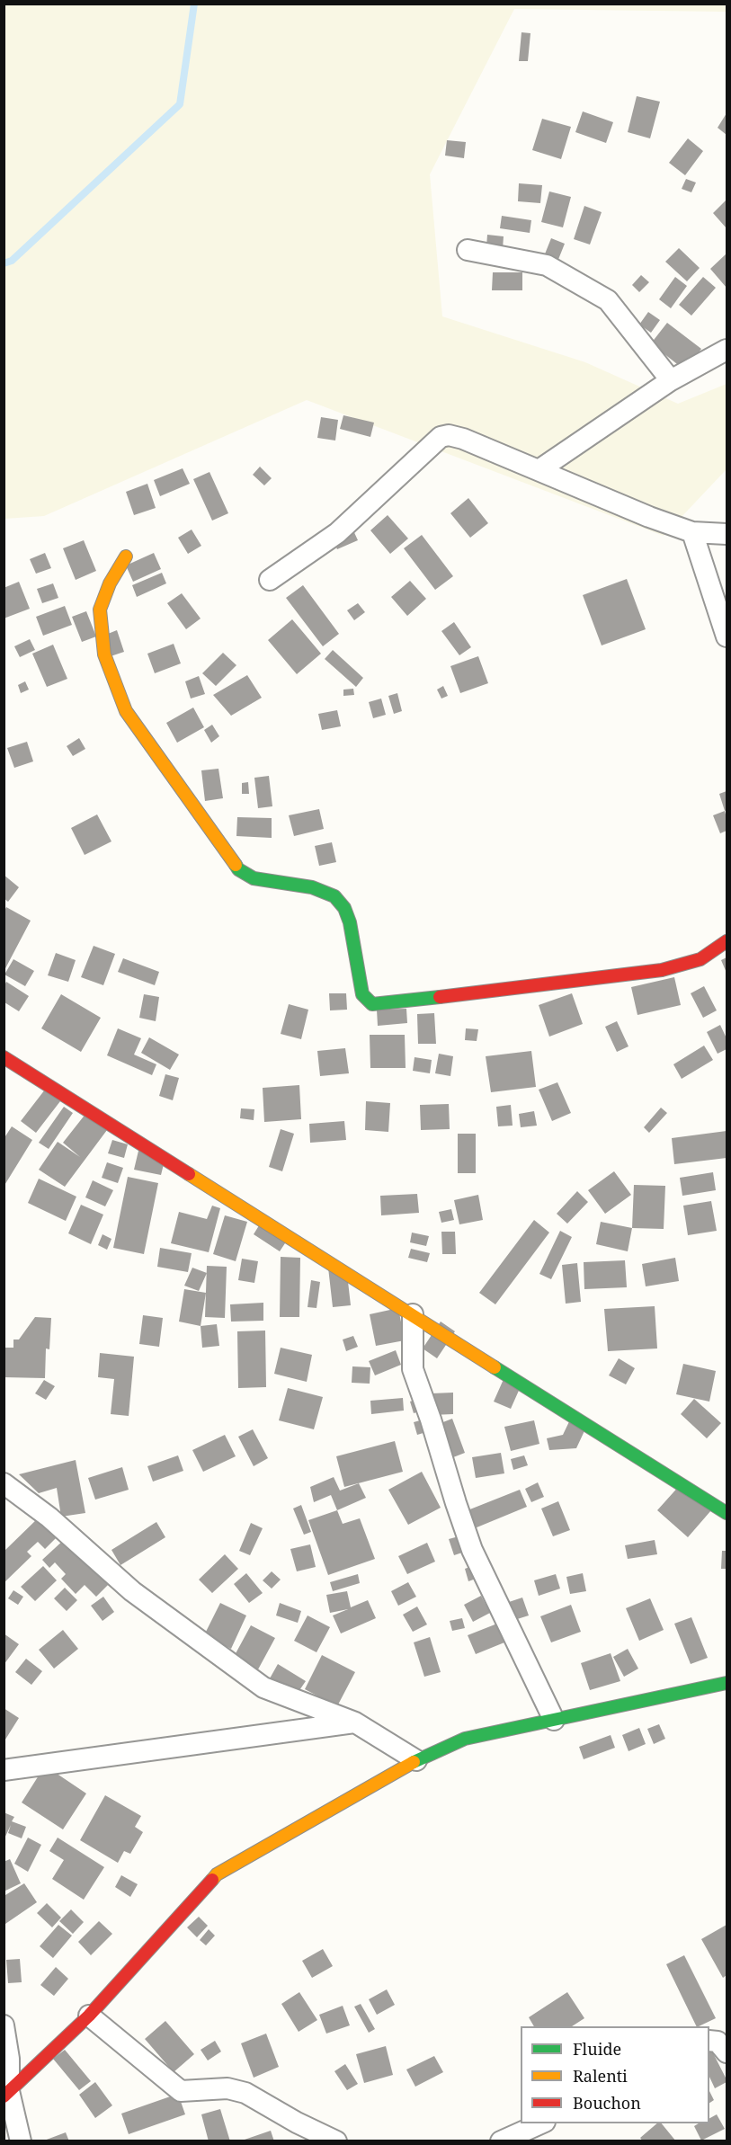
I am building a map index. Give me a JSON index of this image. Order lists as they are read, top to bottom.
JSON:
{
  "legend": ["Fluide", "Ralenti", "Bouchon"]
}
